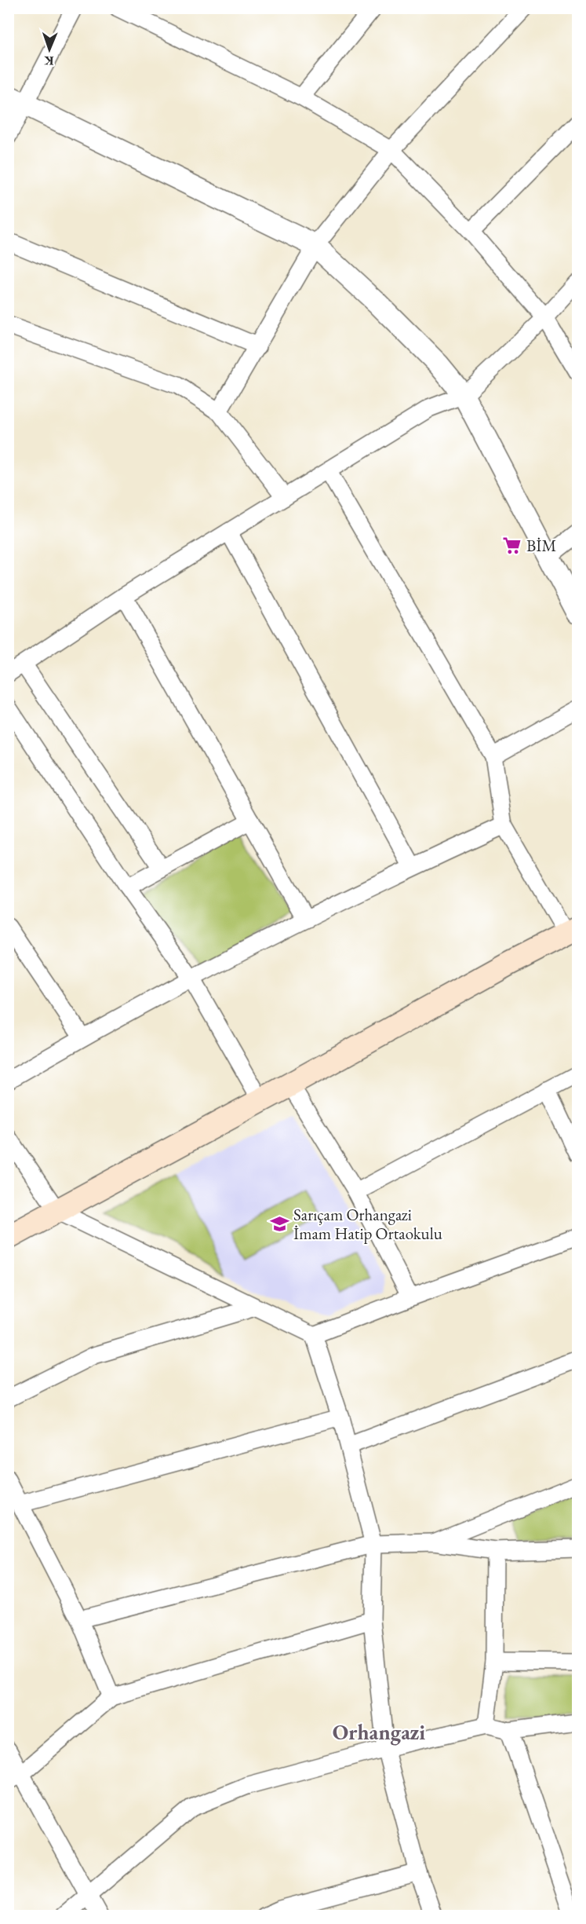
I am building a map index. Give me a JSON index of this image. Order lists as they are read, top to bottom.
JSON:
{
  "districts": ["Orhangazi"],
  "places": {
    "supermarket": ["BİM"],
    "school or university": ["Sarıçam Orhangazi İmam Hatip Ortaokulu"]
  },
  "north": "bottom"
}
